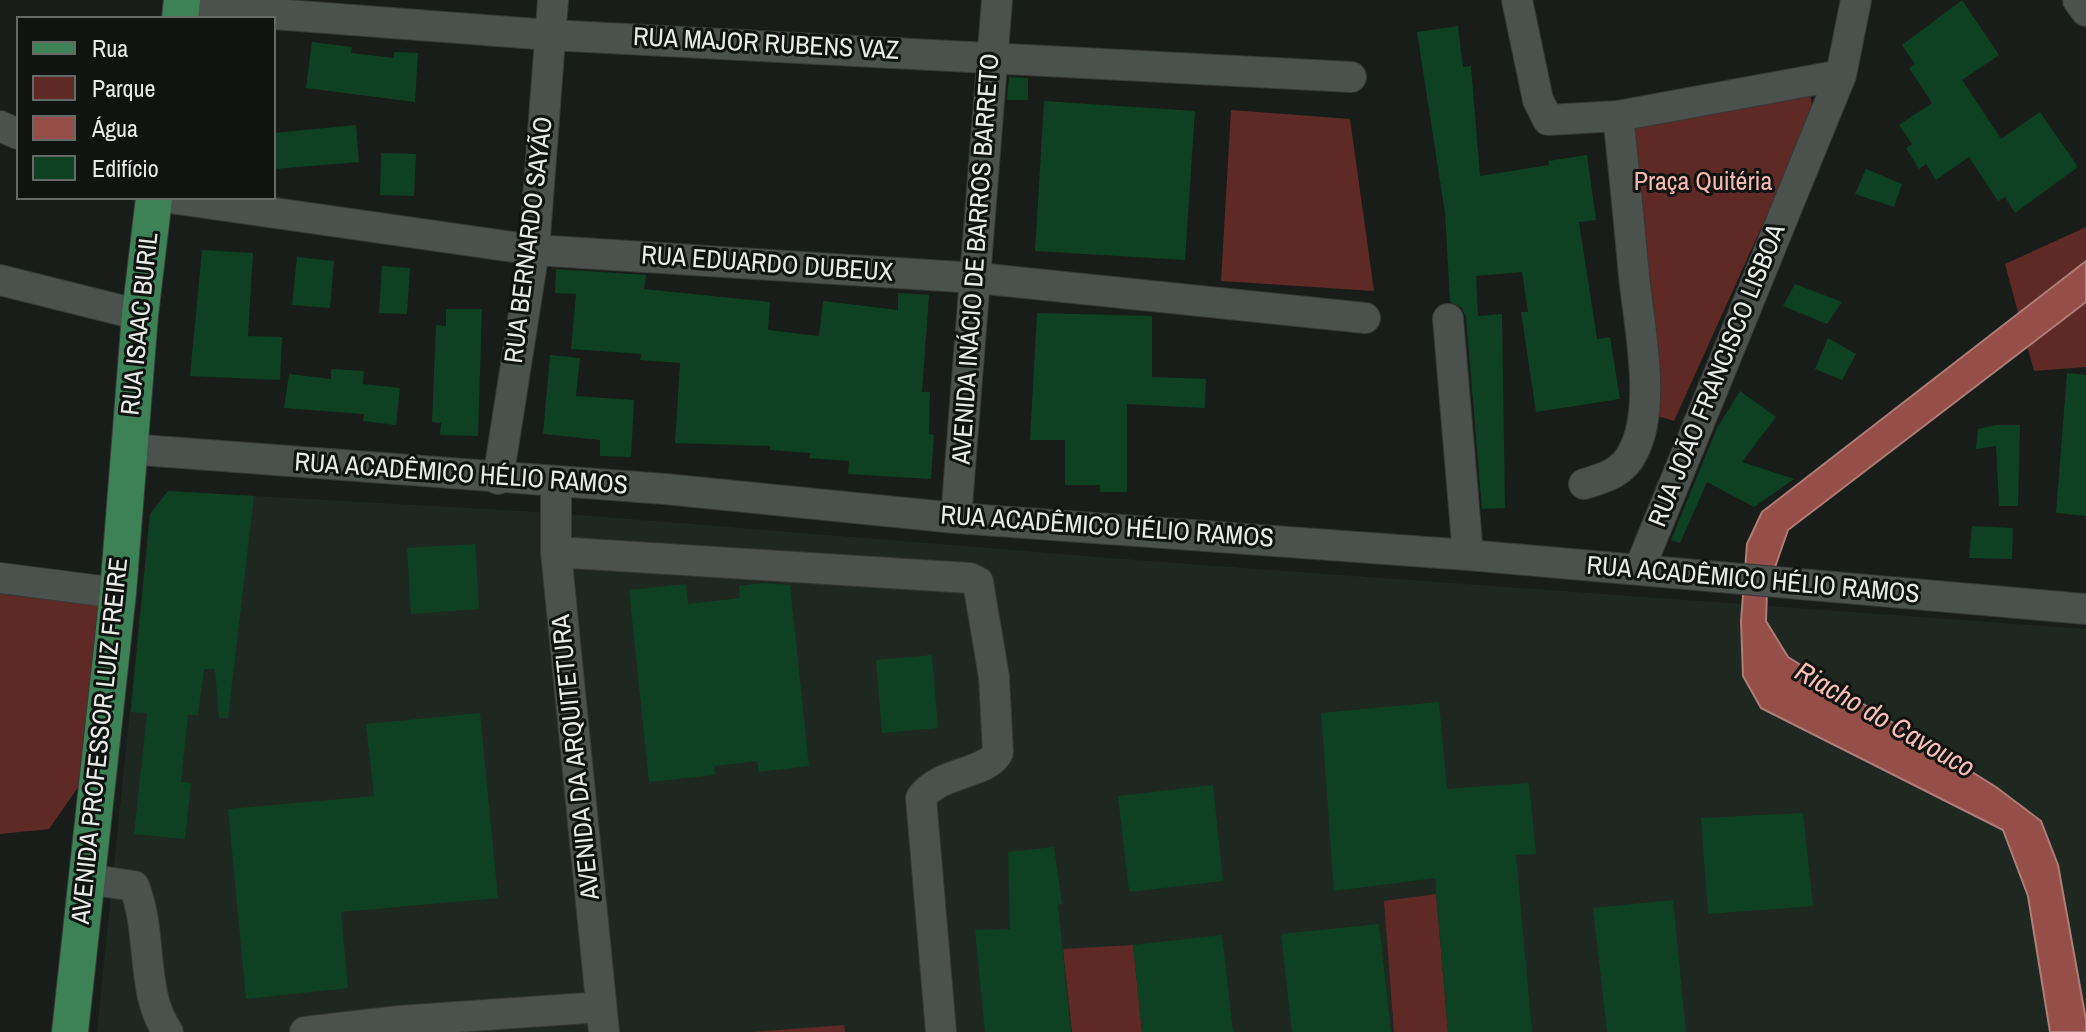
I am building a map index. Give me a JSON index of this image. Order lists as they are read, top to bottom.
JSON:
{
  "streets": {
    "main road": ["RUA ISAAC BURIL", "AVENIDA PROFESSOR LUIZ FREIRE"],
    "street": [
      "RUA MAJOR RUBENS VAZ",
      "RUA BERNARDO SAYÃO",
      "AVENIDA INÁCIO DE BARROS BARRETO",
      "RUA EDUARDO DUBEUX",
      "RUA JOÃO FRANCISCO LISBOA",
      "RUA ACADÊMICO HÉLIO RAMOS",
      "AVENIDA DA ARQUITETURA"
    ]
  },
  "crossings": [
    ["RUA MAJOR RUBENS VAZ", "RUA BERNARDO SAYÃO"],
    ["RUA MAJOR RUBENS VAZ", "AVENIDA INÁCIO DE BARROS BARRETO"],
    ["RUA BERNARDO SAYÃO", "RUA EDUARDO DUBEUX"],
    ["RUA BERNARDO SAYÃO", "RUA ACADÊMICO HÉLIO RAMOS"],
    ["AVENIDA INÁCIO DE BARROS BARRETO", "RUA EDUARDO DUBEUX"],
    ["AVENIDA INÁCIO DE BARROS BARRETO", "RUA ACADÊMICO HÉLIO RAMOS"],
    ["RUA ISAAC BURIL", "RUA ACADÊMICO HÉLIO RAMOS"],
    ["RUA ISAAC BURIL", "AVENIDA PROFESSOR LUIZ FREIRE"],
    ["RUA JOÃO FRANCISCO LISBOA", "RUA ACADÊMICO HÉLIO RAMOS"],
    ["RUA ACADÊMICO HÉLIO RAMOS", "AVENIDA PROFESSOR LUIZ FREIRE"],
    ["RUA ACADÊMICO HÉLIO RAMOS", "AVENIDA DA ARQUITETURA"]
  ],
  "water": ["Riacho do Cavouco"],
  "parks": ["Praça Quitéria"],
  "legend": [
    "Rua",
    "Parque",
    "Água",
    "Edifício"
  ]
}
